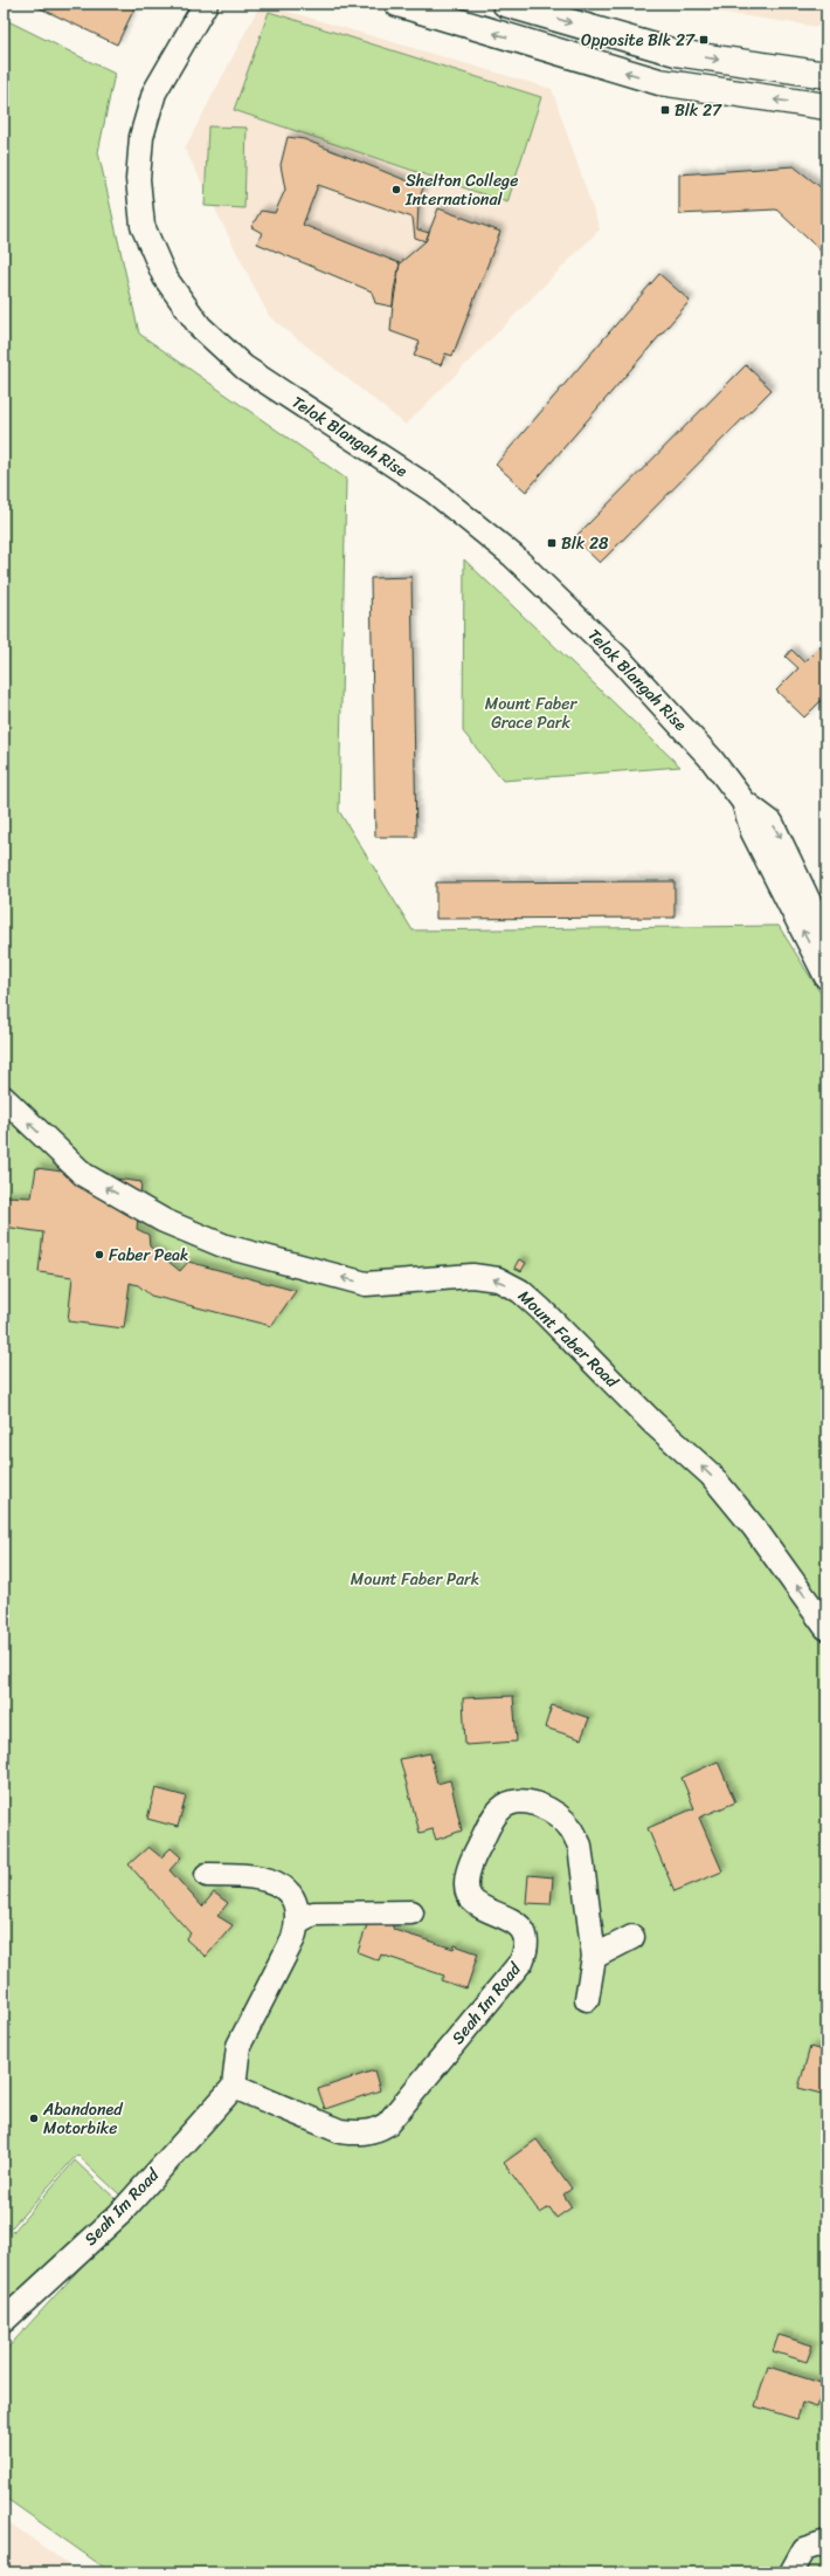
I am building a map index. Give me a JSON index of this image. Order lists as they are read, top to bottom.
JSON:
{
  "streets": {
    "street": ["Telok Blangah Rise", "Mount Faber Road", "Seah Im Road"]
  },
  "one_way": ["Mount Faber Road"],
  "parks": ["Mount Faber Grace Park", "Mount Faber Park"],
  "places": {
    "transit": ["Opposite Blk 27", "Blk 27", "Blk 28"],
    "other": ["Shelton College International", "Faber Peak", "Abandoned Motorbike"]
  }
}
